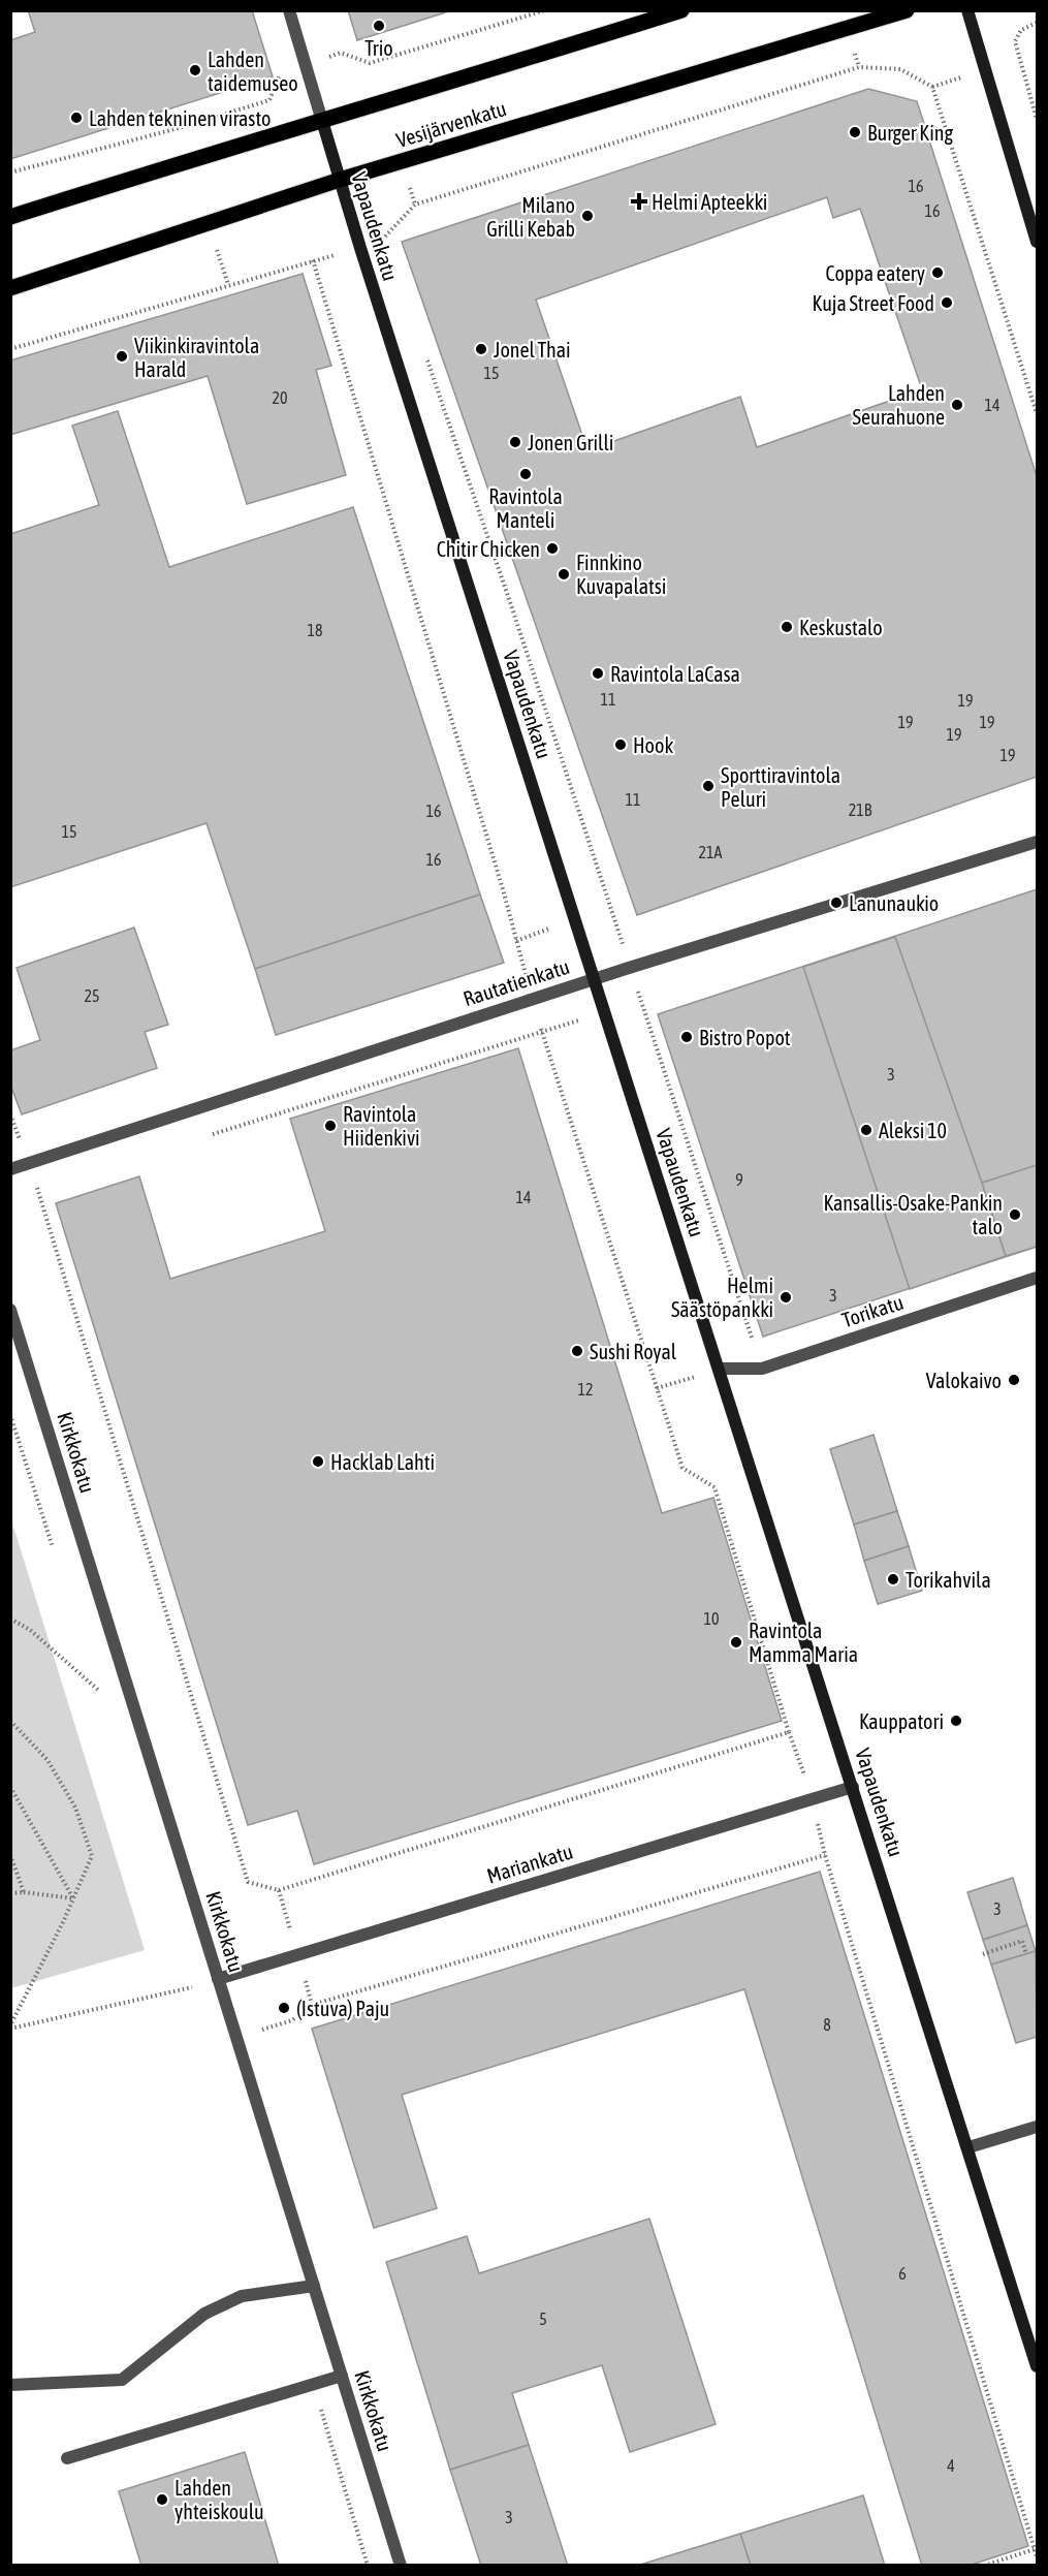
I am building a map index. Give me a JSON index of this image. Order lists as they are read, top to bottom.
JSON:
{
  "streets": {
    "main road": ["Vesijärvenkatu", "Vapaudenkatu"],
    "street": [
      "Rautatienkatu",
      "Torikatu",
      "Kirkkokatu",
      "Mariankatu"
    ]
  },
  "crossings": [
    ["Vesijärvenkatu", "Vapaudenkatu"],
    ["Vapaudenkatu", "Rautatienkatu"],
    ["Vapaudenkatu", "Torikatu"],
    ["Vapaudenkatu", "Mariankatu"],
    ["Kirkkokatu", "Mariankatu"]
  ],
  "places": {
    "other": [
      "Trio",
      "Lahden taidemuseo",
      "Lahden tekninen virasto",
      "Burger King",
      "Milano Grilli Kebab",
      "Coppa eatery",
      "Kuja Street Food",
      "Jonel Thai",
      "Viikinkiravintola Harald",
      "Lahden Seurahuone",
      "Jonen Grilli",
      "Ravintola Manteli",
      "Chitir Chicken",
      "Finnkino Kuvapalatsi",
      "Keskustalo",
      "Ravintola LaCasa",
      "Hook",
      "Sporttiravintola Peluri",
      "Lanunaukio",
      "Bistro Popot",
      "Ravintola Hiidenkivi",
      "Aleksi 10",
      "Kansallis-Osake-Pankin talo",
      "Helmi Säästöpankki",
      "Sushi Royal",
      "Valokaivo",
      "Hacklab Lahti",
      "Torikahvila",
      "Ravintola Mamma Maria",
      "Kauppatori",
      "(Istuva) Paju",
      "Lahden yhteiskoulu"
    ],
    "health": ["Helmi Apteekki"]
  },
  "house_numbers": [
    "16",
    "16",
    "15",
    "20",
    "14",
    "18",
    "11",
    "19",
    "19",
    "19",
    "19",
    "19",
    "11",
    "21B",
    "16",
    "15",
    "21A",
    "16",
    "25",
    "3",
    "9",
    "14",
    "3",
    "12",
    "10",
    "3",
    "8",
    "6",
    "5",
    "4",
    "3"
  ]
}
